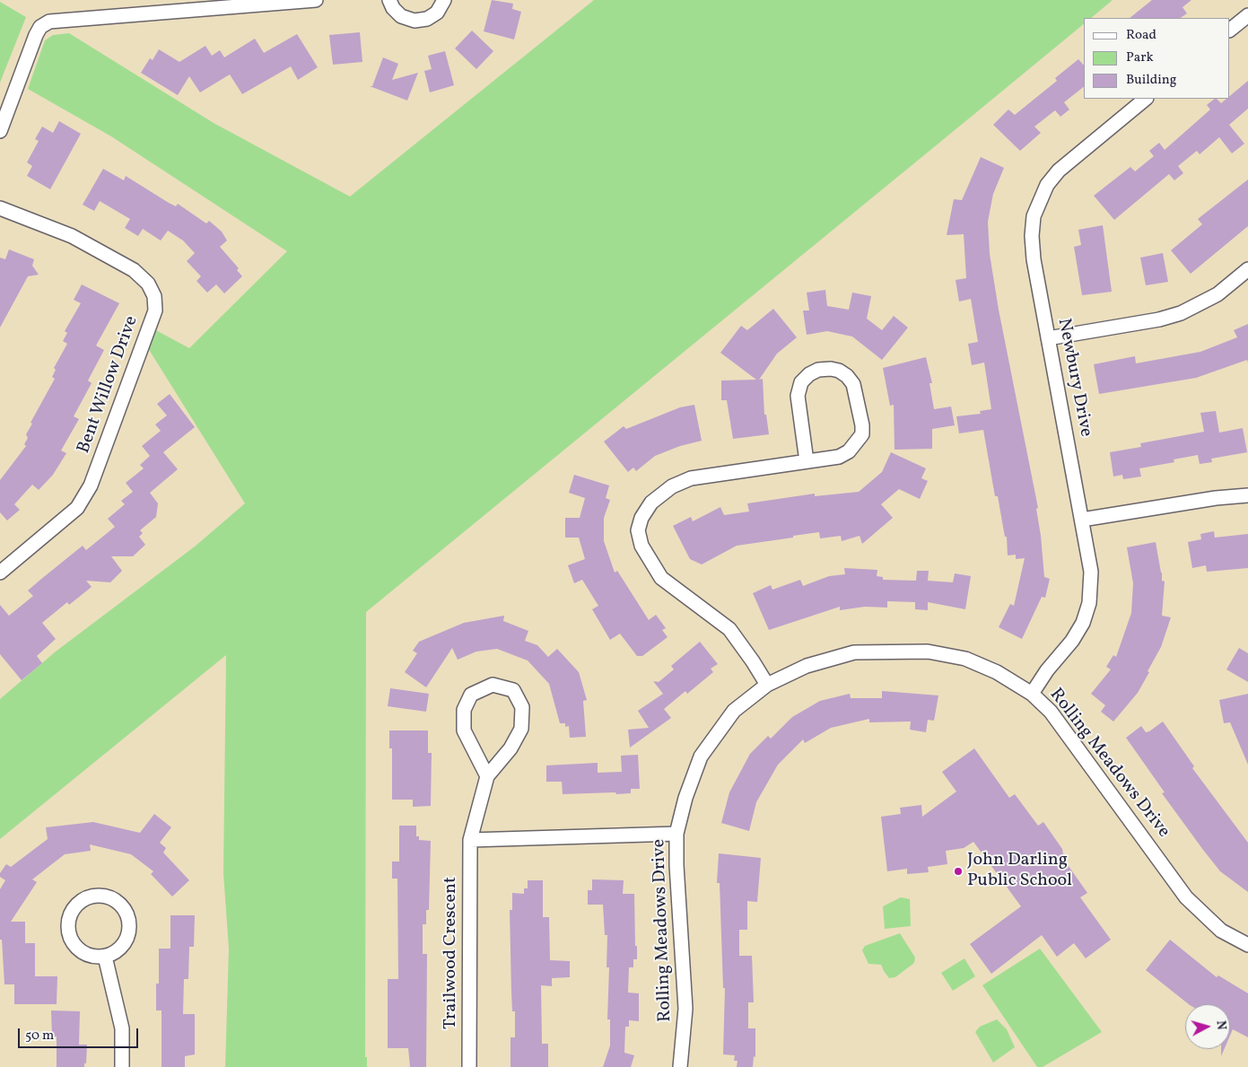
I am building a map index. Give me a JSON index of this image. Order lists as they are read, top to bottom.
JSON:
{
  "streets": {
    "street": [
      "Newbury Drive",
      "Bent Willow Drive",
      "Rolling Meadows Drive",
      "Trailwood Crescent"
    ]
  },
  "crossings": [
    ["Newbury Drive", "Rolling Meadows Drive"]
  ],
  "places": ["John Darling Public School"],
  "legend": ["Road", "Park", "Building"],
  "scale_bar": "50 m",
  "north": "right"
}
